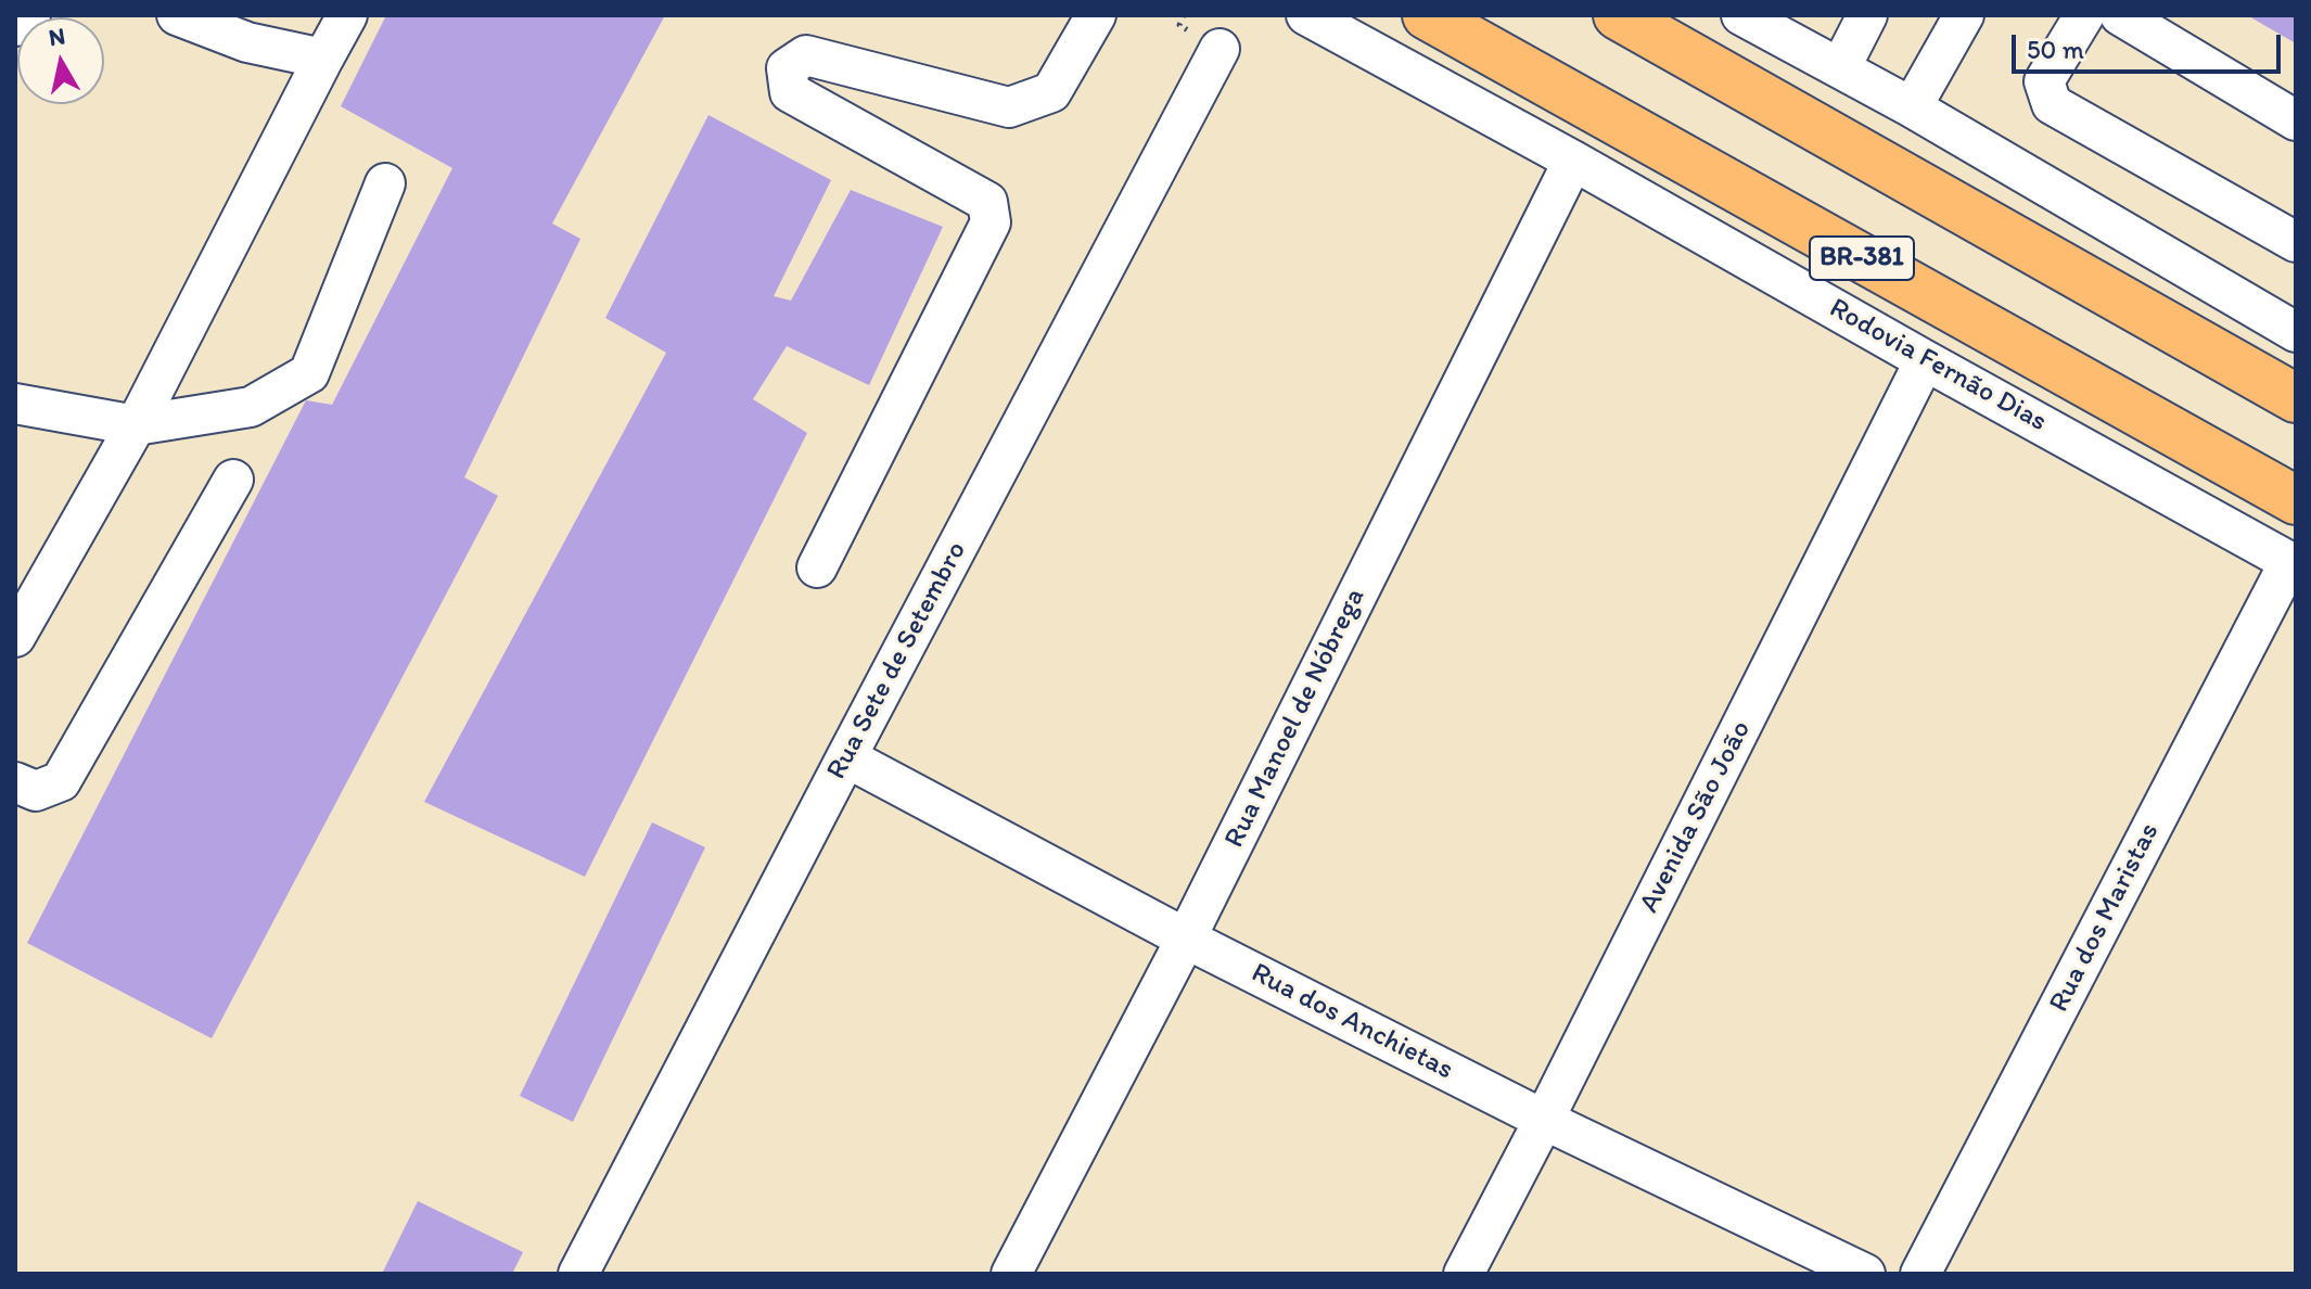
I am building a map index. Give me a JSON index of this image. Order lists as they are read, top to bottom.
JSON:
{
  "streets": {
    "highway": ["BR-381", "Rodovia Fernão Dias"],
    "street": [
      "Rua Sete de Setembro",
      "Rua Manoel de Nóbrega",
      "Avenida São João",
      "Rua dos Maristas",
      "Rua dos Anchietas"
    ]
  },
  "crossings": [
    ["Rodovia Fernão Dias", "Rua Manoel de Nóbrega"],
    ["Rodovia Fernão Dias", "Avenida São João"],
    ["Rodovia Fernão Dias", "Rua dos Maristas"],
    ["Rua Sete de Setembro", "Rua dos Anchietas"],
    ["Rua Manoel de Nóbrega", "Rua dos Anchietas"],
    ["Avenida São João", "Rua dos Anchietas"]
  ],
  "scale_bar": "50 m",
  "north": "top"
}
